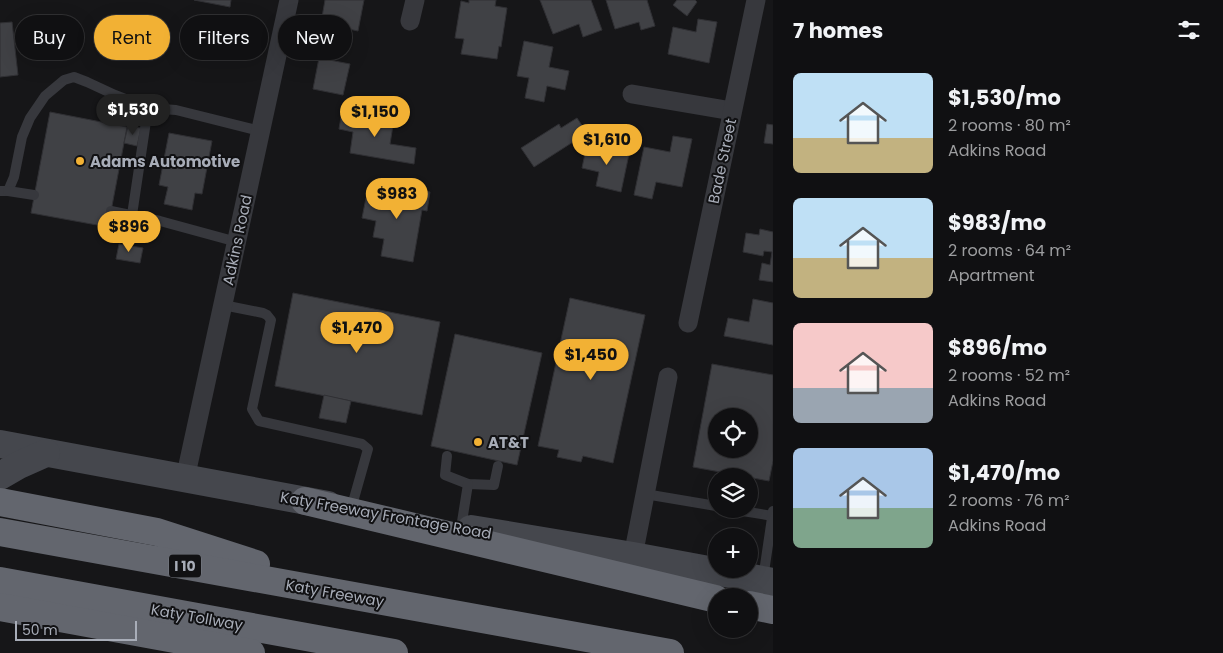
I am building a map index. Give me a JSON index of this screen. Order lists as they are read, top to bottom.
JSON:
{
  "streets": {
    "highway": ["I 10", "Katy Freeway", "Katy Tollway"],
    "main road": ["Katy Freeway Frontage Road"],
    "street": ["Bade Street", "Adkins Road"]
  },
  "crossings": [
    ["Adkins Road", "Katy Freeway Frontage Road"]
  ],
  "places": ["Adams Automotive", "AT&T"],
  "scale_bar": "50 m",
  "page": {
    "heading": "7 homes",
    "chip": [
      "Buy",
      "Rent",
      "Filters",
      "New"
    ],
    "list": [
      {
        "name": "$1,530/mo",
        "note": "2 rooms · 80 m² · Adkins Road"
      },
      {
        "name": "$983/mo",
        "note": "2 rooms · 64 m² · Apartment"
      },
      {
        "name": "$896/mo",
        "note": "2 rooms · 52 m² · Adkins Road"
      },
      {
        "name": "$1,470/mo",
        "note": "2 rooms · 76 m² · Adkins Road"
      }
    ],
    "price": [
      "$1,530",
      "$1,150",
      "$1,610",
      "$983",
      "$896",
      "$1,470",
      "$1,450"
    ],
    "map_buttons": ["+", "−"],
    "scale": "50 m"
  }
}
